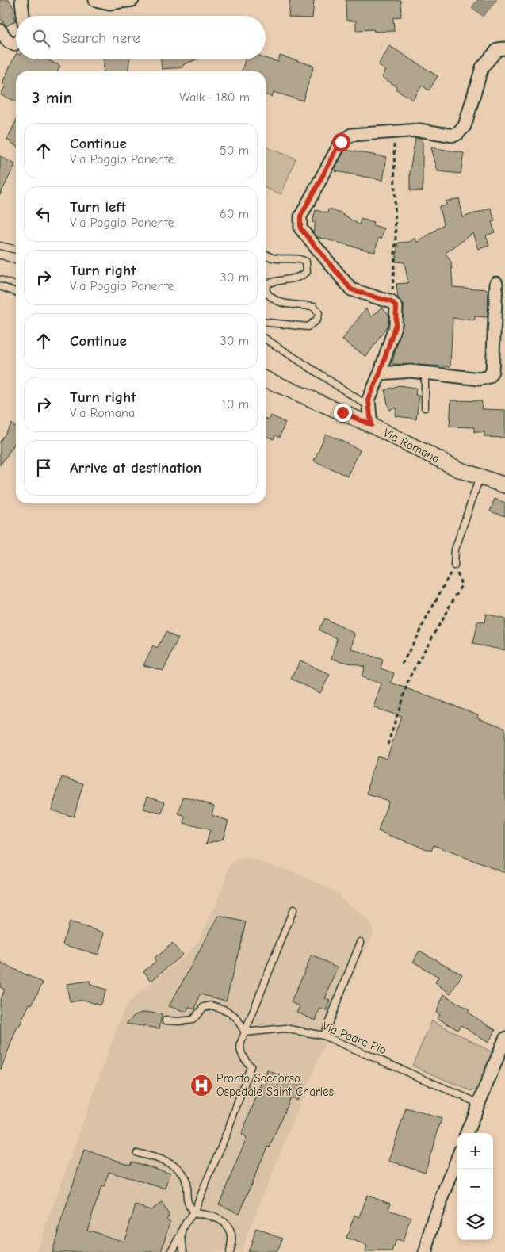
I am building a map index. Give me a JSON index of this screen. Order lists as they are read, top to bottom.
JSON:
{
  "streets": {
    "street": ["Via Romana"],
    "lane": ["Via Padre Pio"]
  },
  "places": {
    "hospital": ["Pronto Soccorso Ospedale Saint Charles"]
  },
  "page": {
    "search": "Search here",
    "heading": ["3 min", "Walk · 180 m"],
    "list": [
      ["Continue", "Via Poggio Ponente", "50 m"],
      ["Turn left", "Via Poggio Ponente", "60 m"],
      ["Turn right", "Via Poggio Ponente", "30 m"],
      ["Continue", "30 m"],
      ["Turn right", "Via Romana", "10 m"],
      "Arrive at destination"
    ],
    "map_buttons": ["+", "−"]
  }
}
